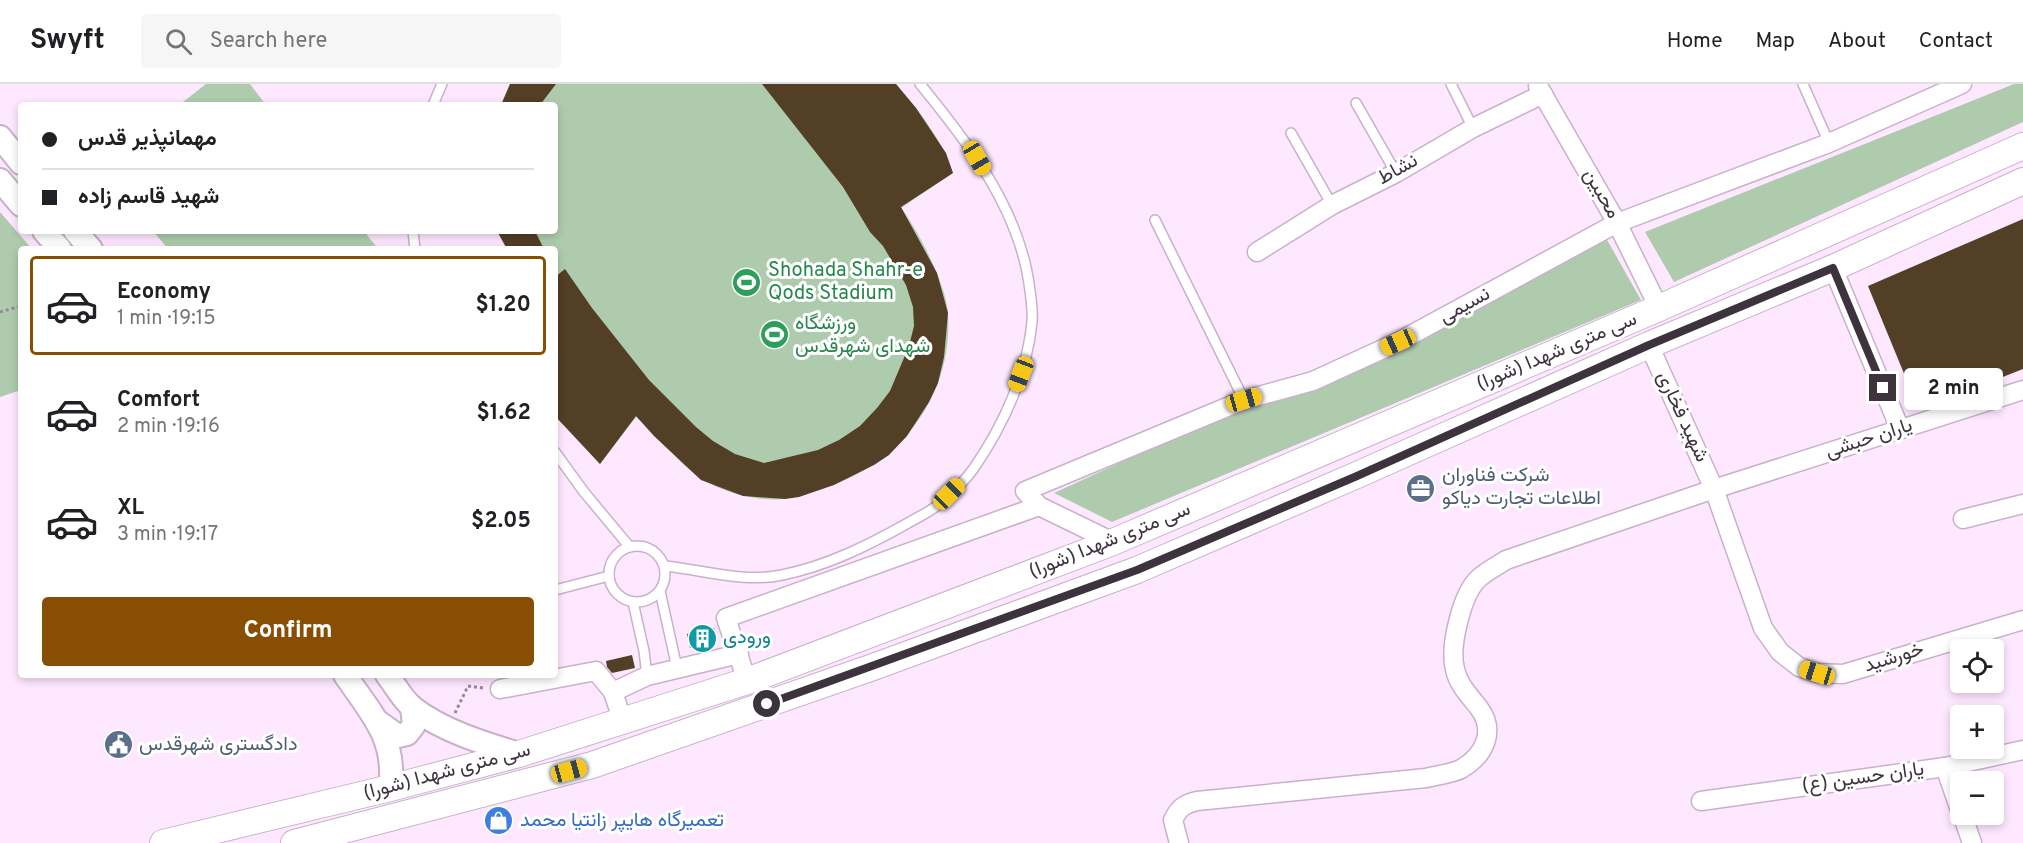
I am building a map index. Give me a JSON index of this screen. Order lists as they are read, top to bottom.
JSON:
{
  "streets": {
    "main road": ["سی متری شهدا (شورا)"],
    "street": [
      "نشاط",
      "محبین",
      "نسیمی",
      "شهید فخاری",
      "یاران حبشی",
      "خورشید",
      "یاران حسین (ع)"
    ]
  },
  "crossings": [
    ["نشاط", "محبین"],
    ["محبین", "نسیمی"],
    ["محبین", "سی متری شهدا (شورا)"],
    ["سی متری شهدا (شورا)", "شهید فخاری"],
    ["شهید فخاری", "یاران حبشی"],
    ["شهید فخاری", "خورشید"]
  ],
  "places": {
    "sports": ["Shohada Shahr-e Qods Stadium", "ورزشگاه شهدای شهرقدس"],
    "office": ["شرکت فناوران اطلاعات تجارت دیاکو"],
    "building": ["ورودی"],
    "public building": ["دادگستری شهرقدس"],
    "shop": ["تعمیرگاه هایپر زانتیا محمد"]
  },
  "page": {
    "header": "Swyft",
    "search": "Search here",
    "nav": [
      "Home",
      "Map",
      "About",
      "Contact"
    ],
    "banner": ["مهمانپذیر قدس", "شهید قاسم زاده"],
    "list": [
      {
        "name": "Economy",
        "note": "1 min · 19:15",
        "value": "$1.20"
      },
      {
        "name": "Comfort",
        "note": "2 min · 19:16",
        "value": "$1.62"
      },
      {
        "name": "XL",
        "note": "3 min · 19:17",
        "value": "$2.05"
      }
    ],
    "bubble": "2 min",
    "buttons": "Confirm",
    "map_buttons": ["+", "−"]
  }
}
